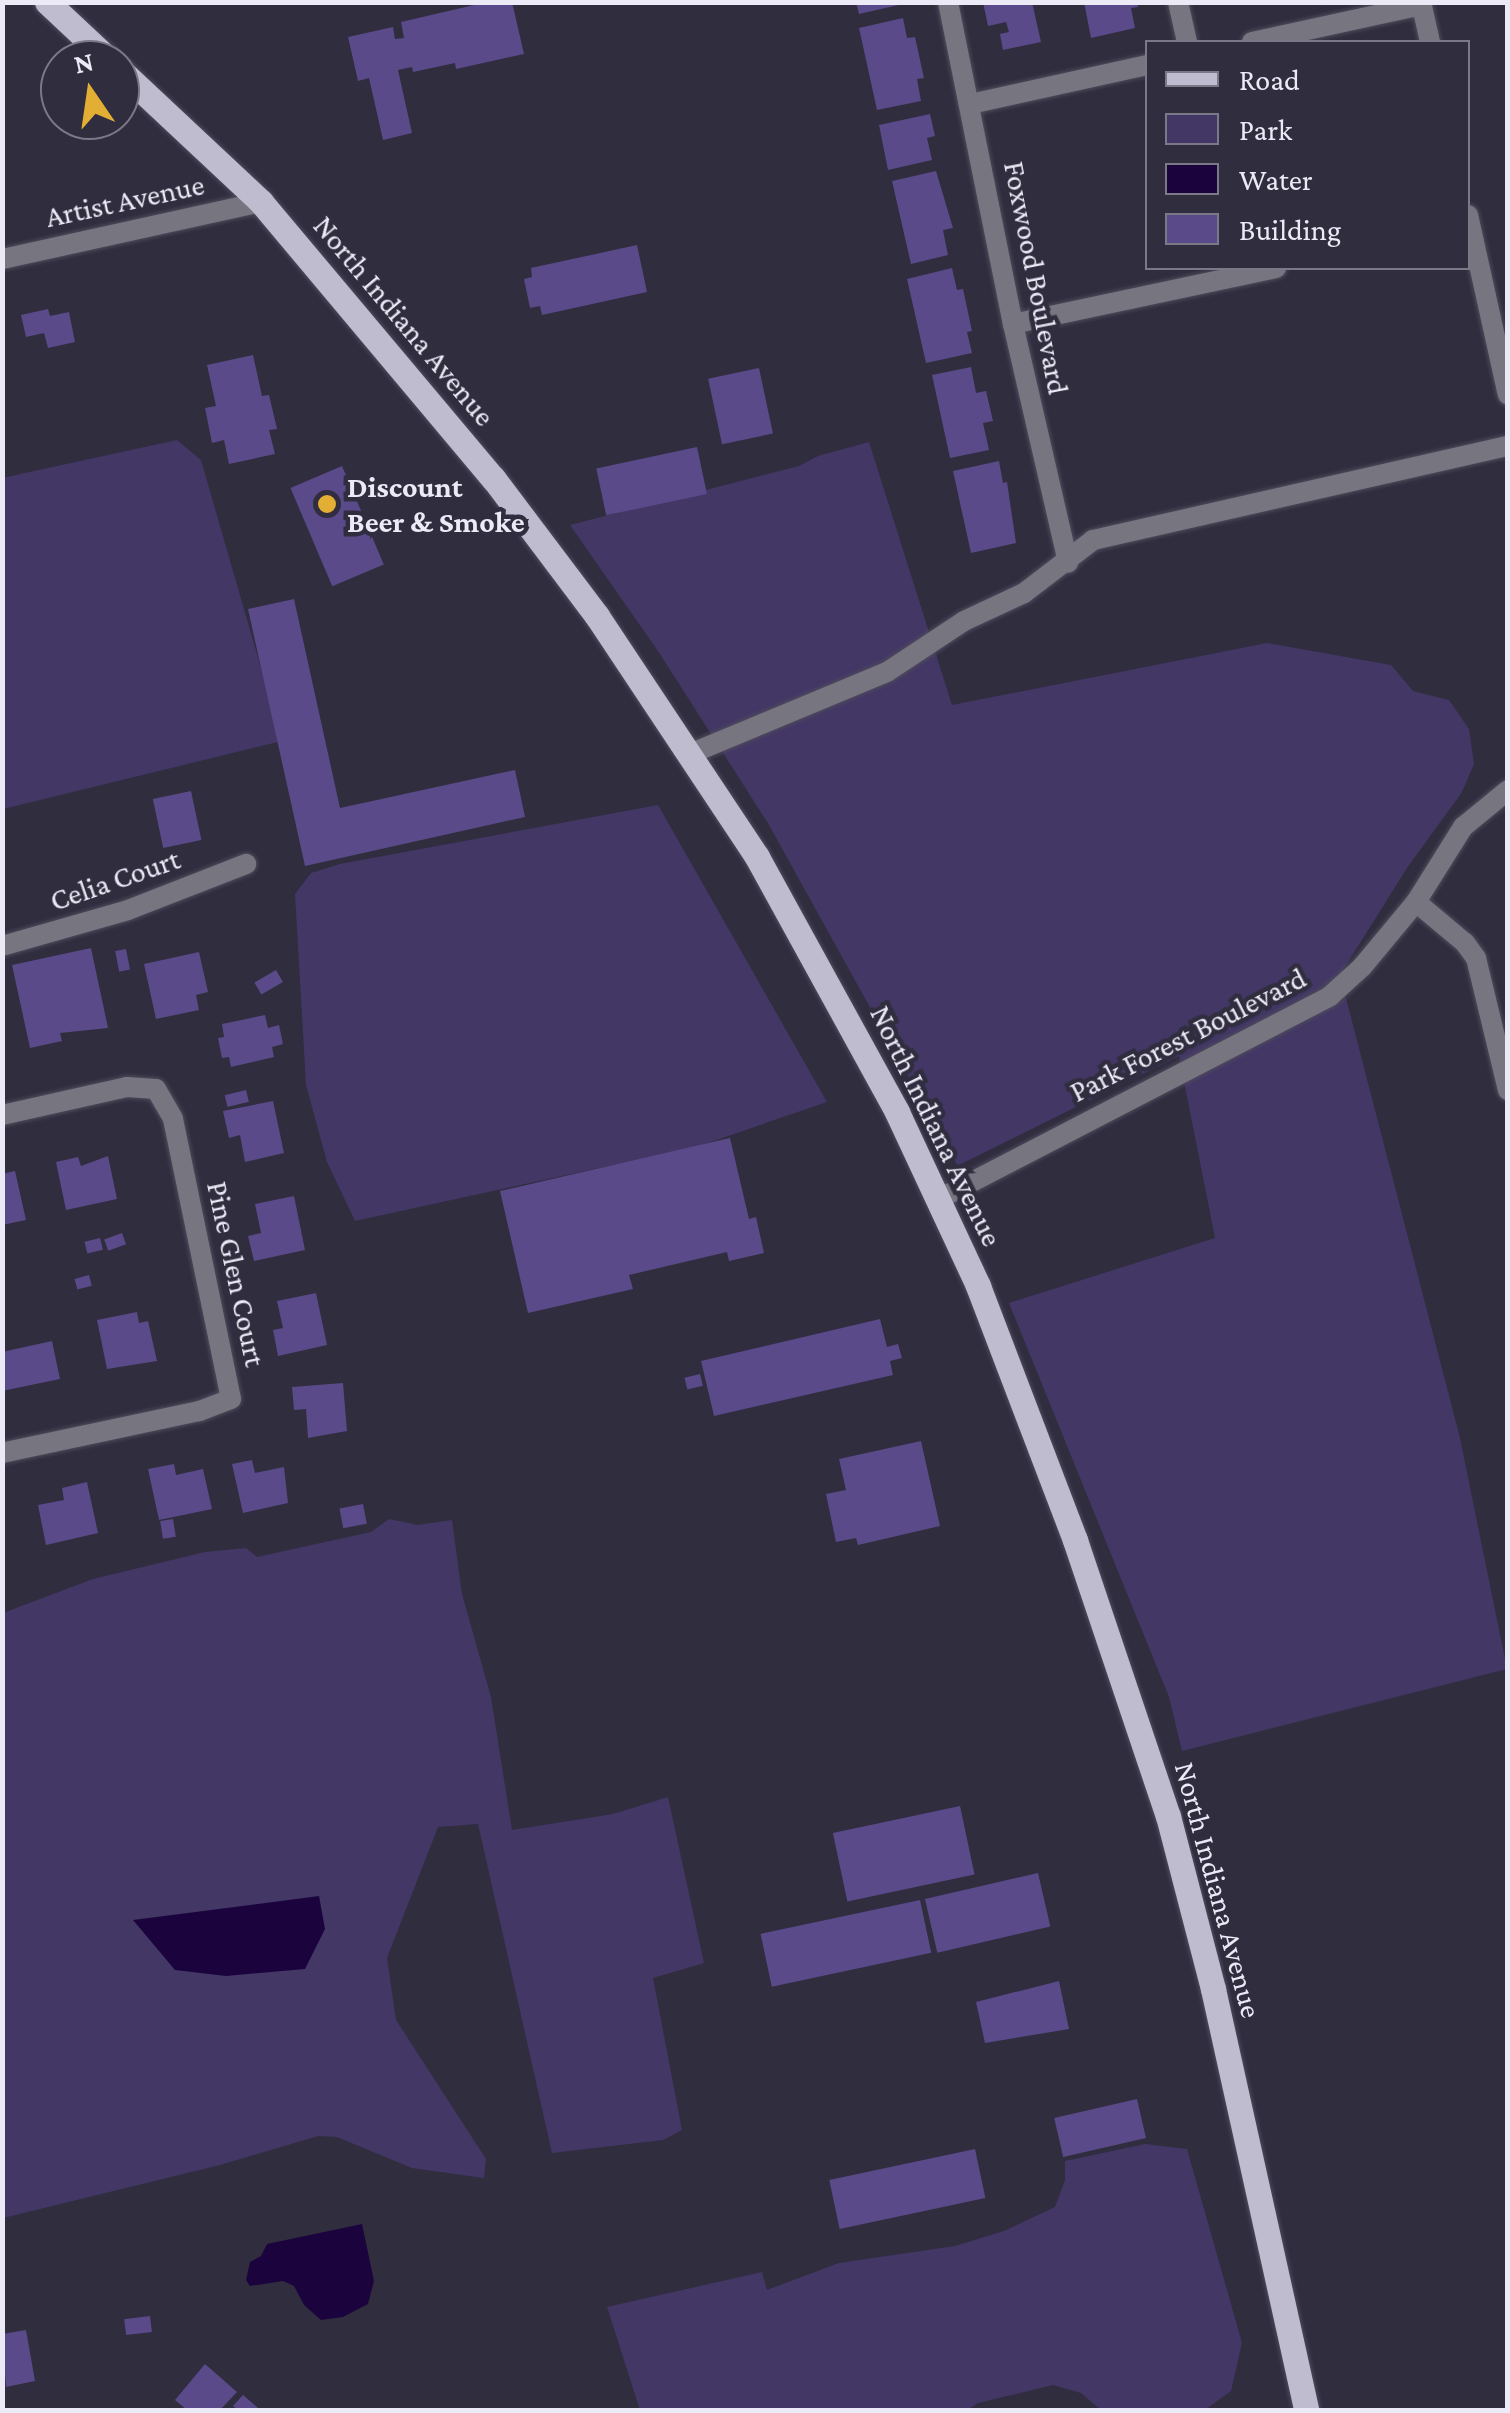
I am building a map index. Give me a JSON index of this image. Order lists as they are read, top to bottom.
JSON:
{
  "streets": {
    "main road": ["North Indiana Avenue"],
    "street": [
      "Artist Avenue",
      "Foxwood Boulevard",
      "Celia Court",
      "Park Forest Boulevard",
      "Pine Glen Court"
    ]
  },
  "crossings": [
    ["Artist Avenue", "North Indiana Avenue"],
    ["North Indiana Avenue", "Park Forest Boulevard"]
  ],
  "places": ["Discount Beer & Smoke"],
  "legend": [
    "Road",
    "Park",
    "Water",
    "Building"
  ],
  "north": "top"
}
